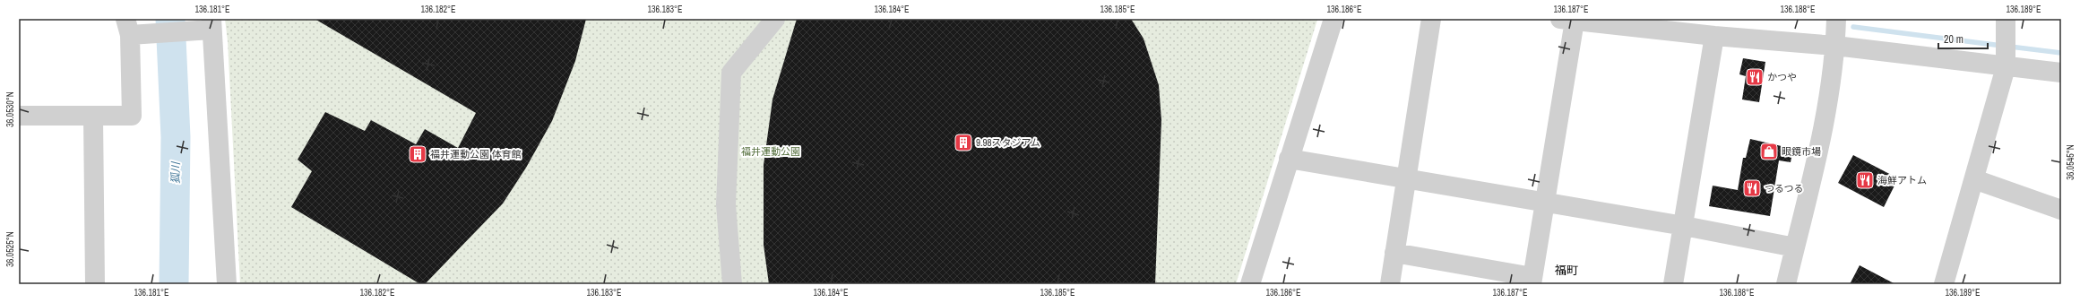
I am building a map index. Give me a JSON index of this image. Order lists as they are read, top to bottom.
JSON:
{
  "districts": ["福町"],
  "water": ["狐川"],
  "parks": ["福井運動公園"],
  "places": {
    "restaurant": ["かつや", "海鮮アトム", "つるつる"],
    "building": ["9.98スタジアム", "福井運動公園 体育館"],
    "shop": ["眼鏡市場"]
  },
  "scale_bar": "20 m",
  "coordinates": [
    "136.181°E",
    "136.182°E",
    "136.183°E",
    "136.184°E",
    "136.185°E",
    "136.186°E",
    "136.187°E",
    "136.188°E",
    "136.189°E",
    "36.0530°N",
    "36.0545°N",
    "36.0525°N"
  ]
}
